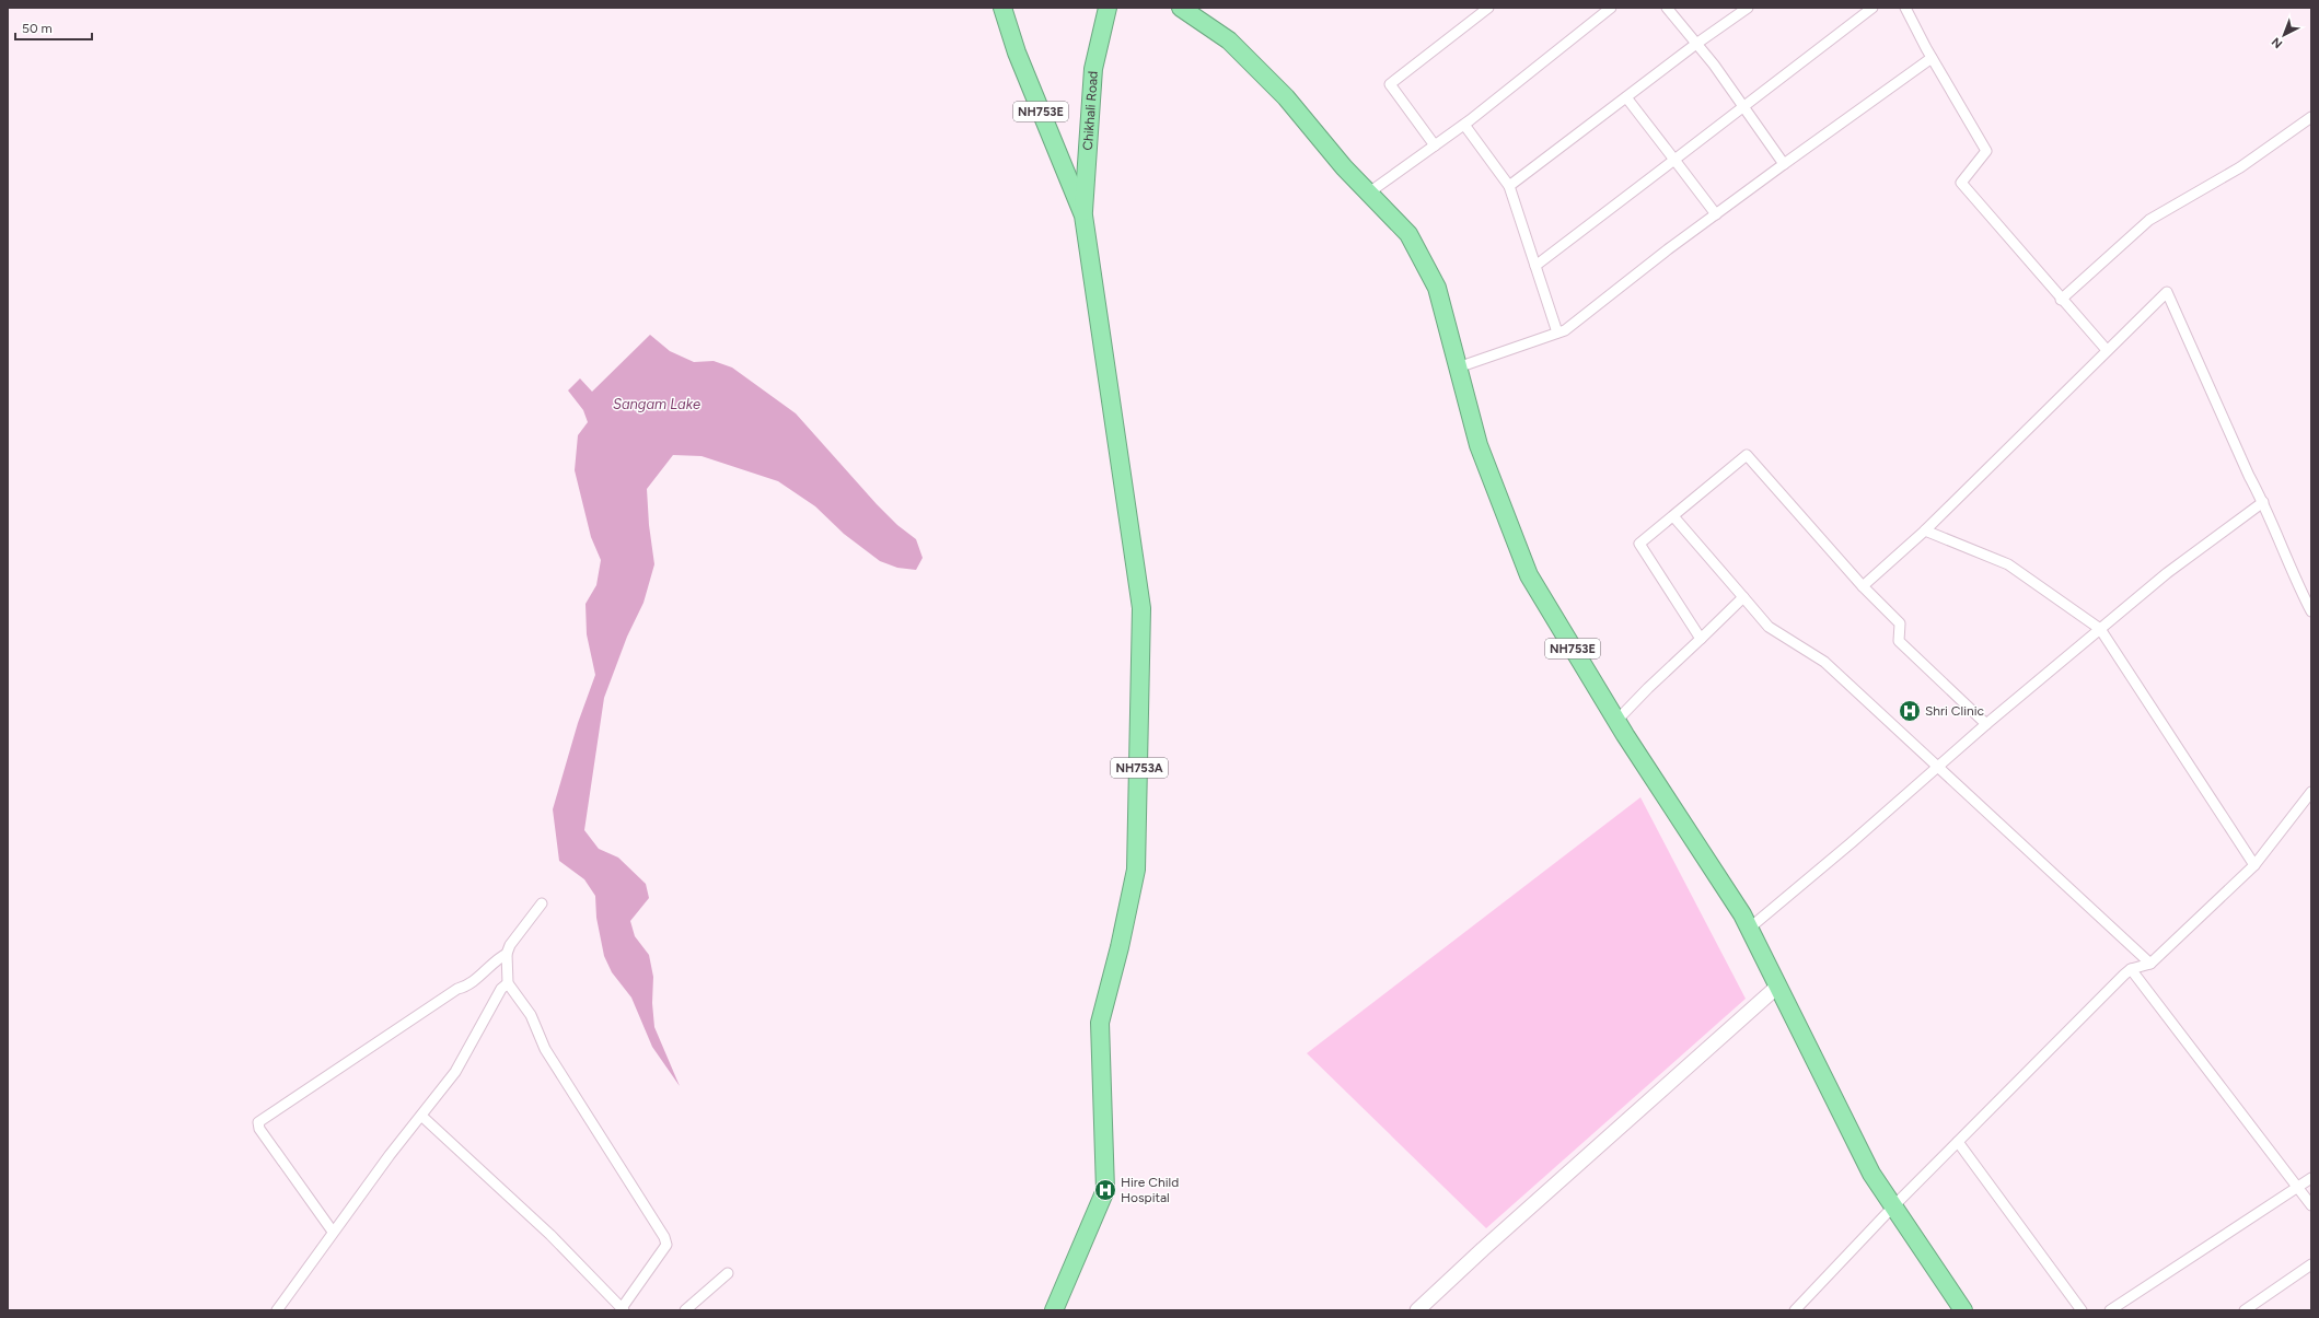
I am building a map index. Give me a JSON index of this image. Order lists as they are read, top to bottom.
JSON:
{
  "streets": {
    "highway": ["Chikhali Road", "NH753E", "NH753A"]
  },
  "crossings": [
    ["Chikhali Road", "NH753E"],
    ["Chikhali Road", "NH753A"],
    ["NH753E", "NH753A"]
  ],
  "water": ["Sangam Lake"],
  "places": {
    "hospital": ["Shri Clinic", "Hire Child Hospital"]
  },
  "scale_bar": "50 m",
  "north": "bottom left"
}
